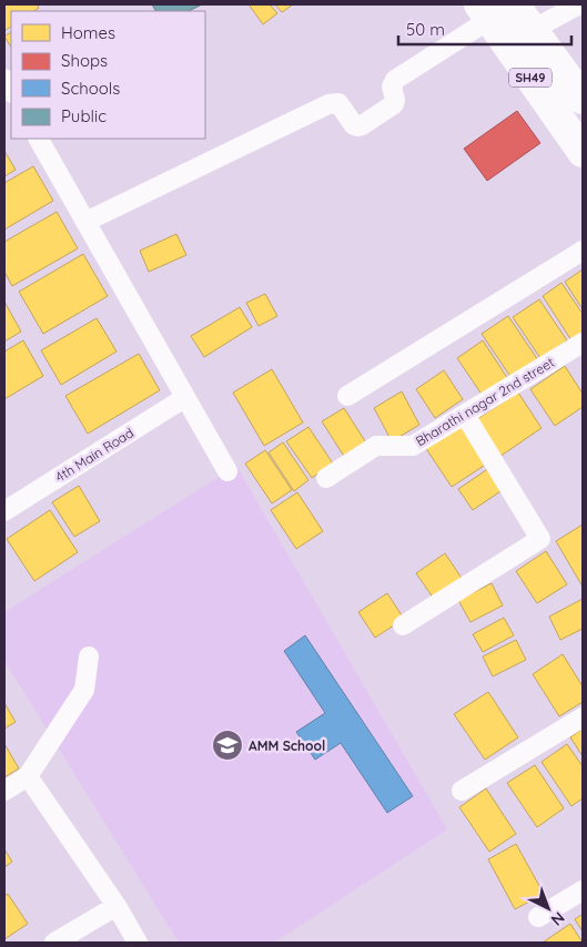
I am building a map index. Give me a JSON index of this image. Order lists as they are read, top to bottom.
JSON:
{
  "streets": {
    "main road": ["SH49"],
    "street": ["Bharathi nagar 2nd street", "4th Main Road"]
  },
  "places": {
    "school or university": ["AMM School"]
  },
  "legend": [
    "Homes",
    "Shops",
    "Schools",
    "Public"
  ],
  "scale_bar": "50 m",
  "north": "bottom right"
}
